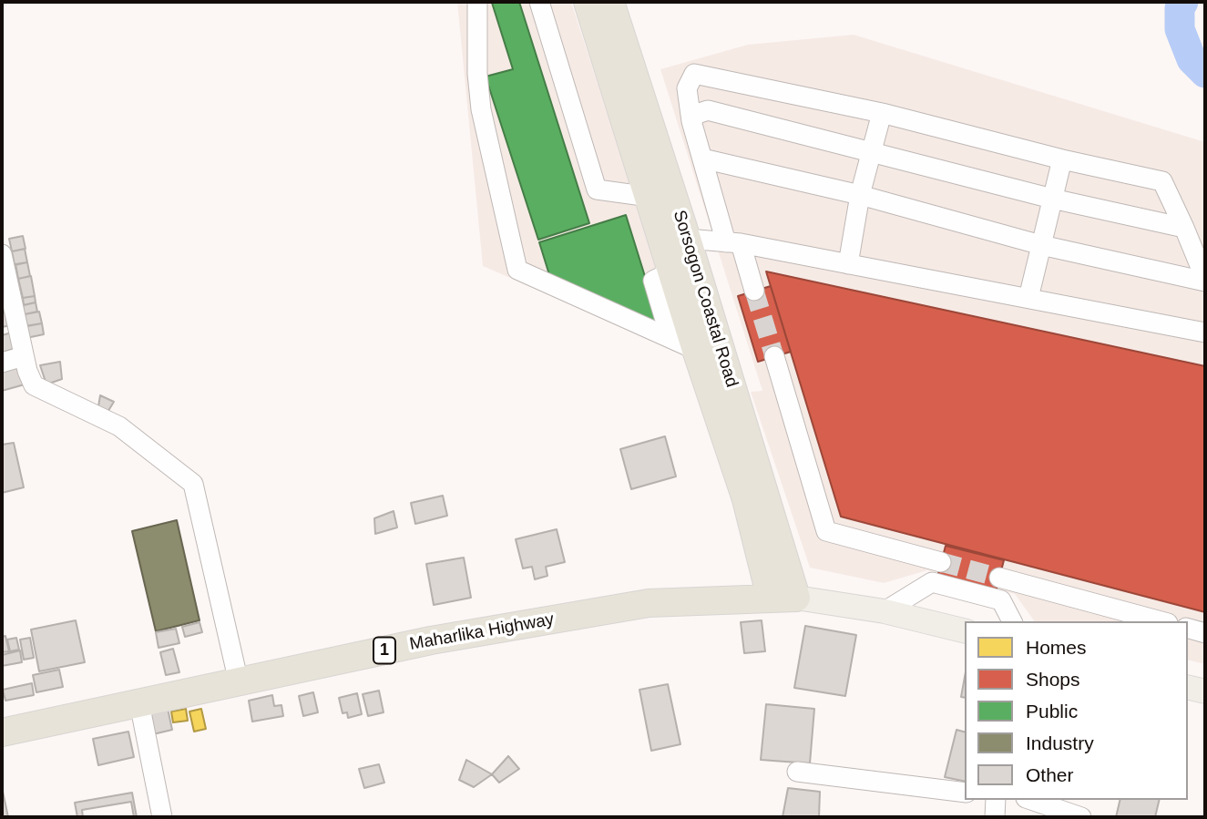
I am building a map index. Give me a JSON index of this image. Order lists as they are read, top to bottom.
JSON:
{
  "streets": {
    "highway": ["Sorsogon Coastal Road", "Maharlika Highway", "1"]
  },
  "crossings": [
    ["Sorsogon Coastal Road", "Maharlika Highway"]
  ],
  "legend": [
    "Homes",
    "Shops",
    "Public",
    "Industry",
    "Other"
  ]
}
